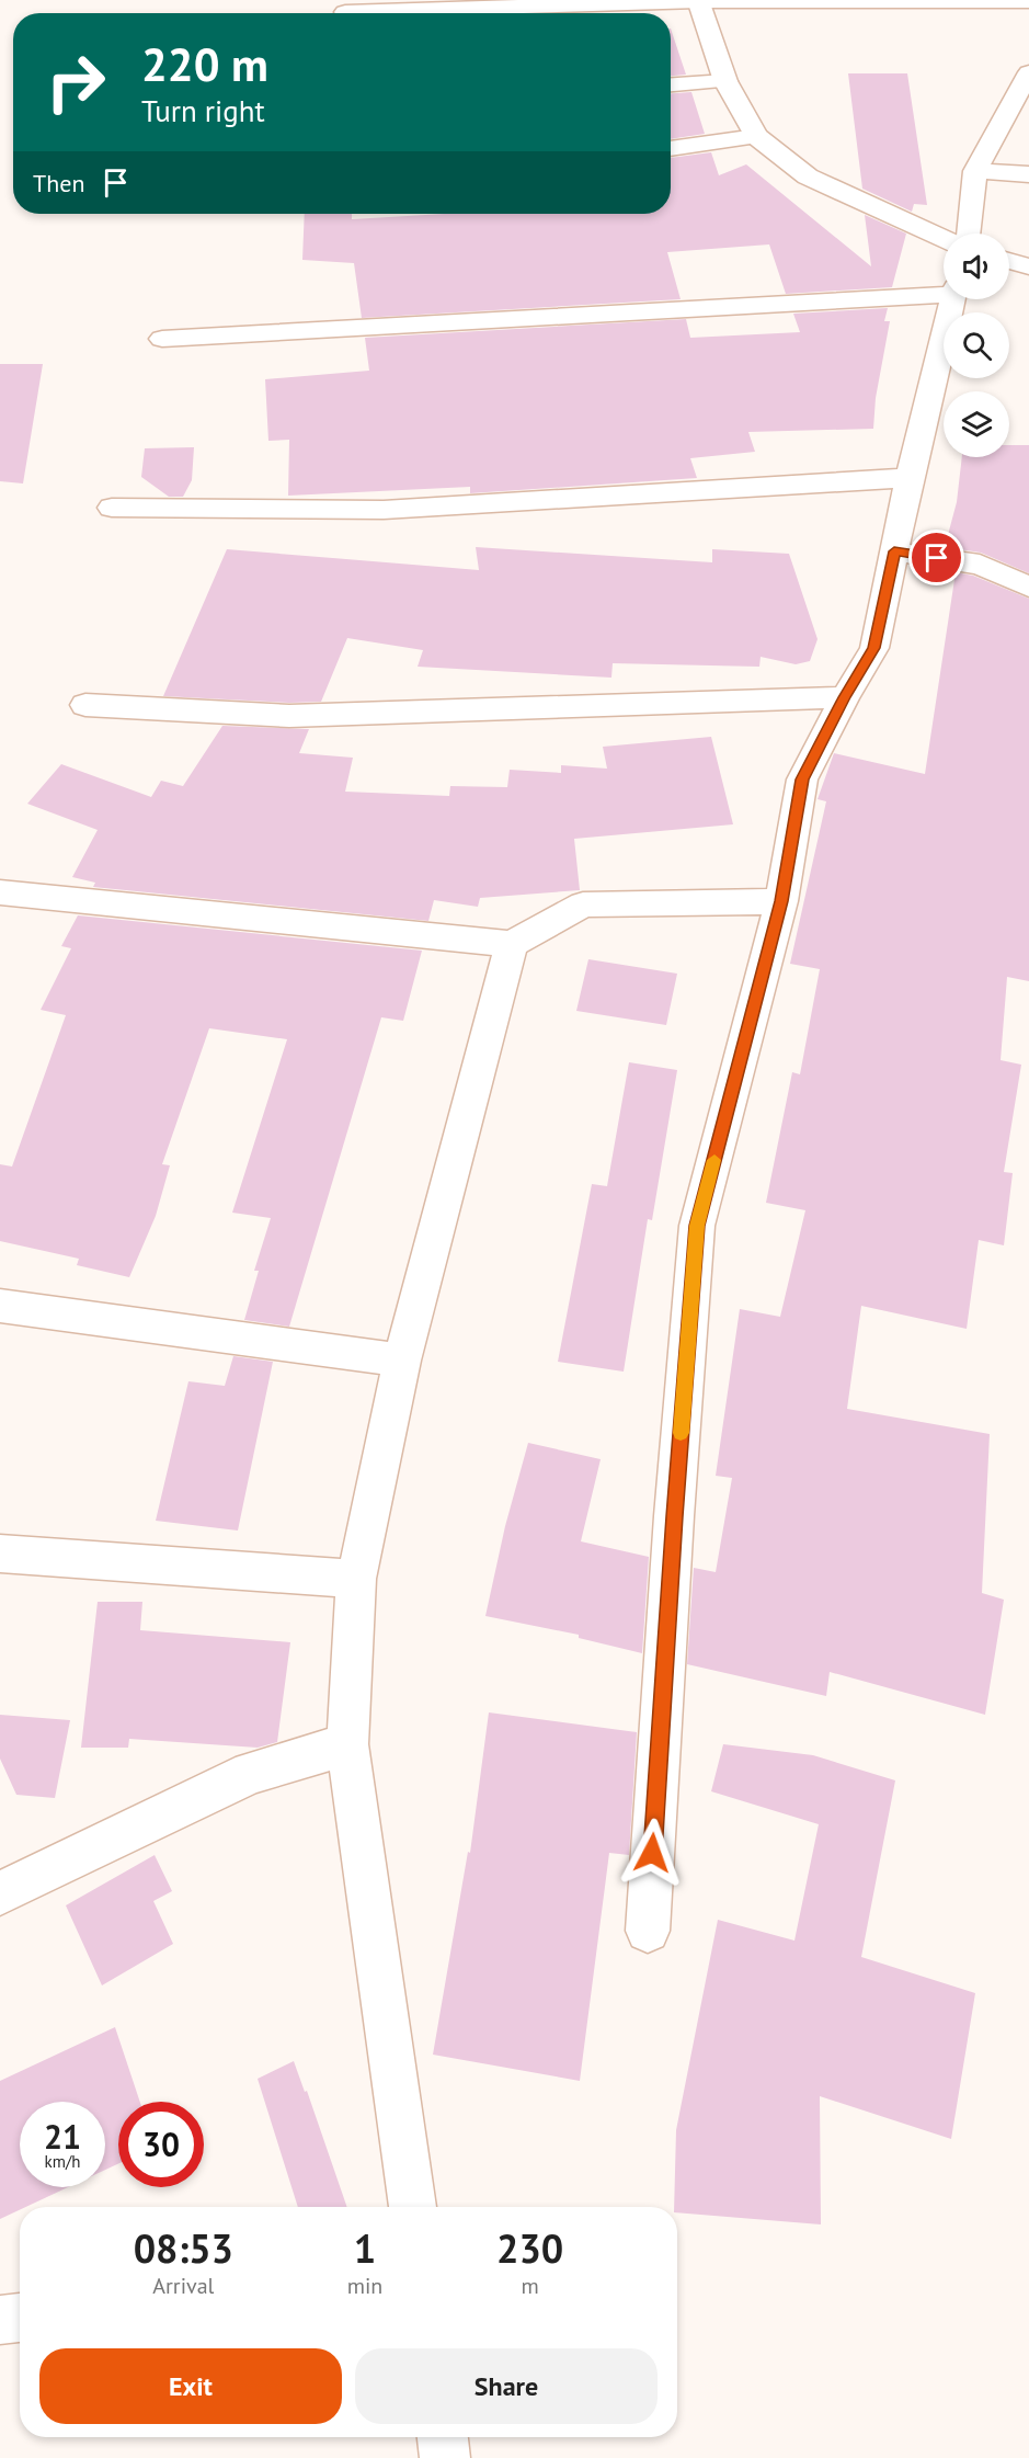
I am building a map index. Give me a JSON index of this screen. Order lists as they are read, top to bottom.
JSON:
{
  "page": {
    "turn": ["220 m", "Turn right"],
    "then": "Then",
    "speed": "21 km/h",
    "limit": "30",
    "eta": [
      "08:53",
      "Arrival",
      "1",
      "min",
      "230",
      "m"
    ],
    "buttons": ["Exit", "Share"]
  }
}
